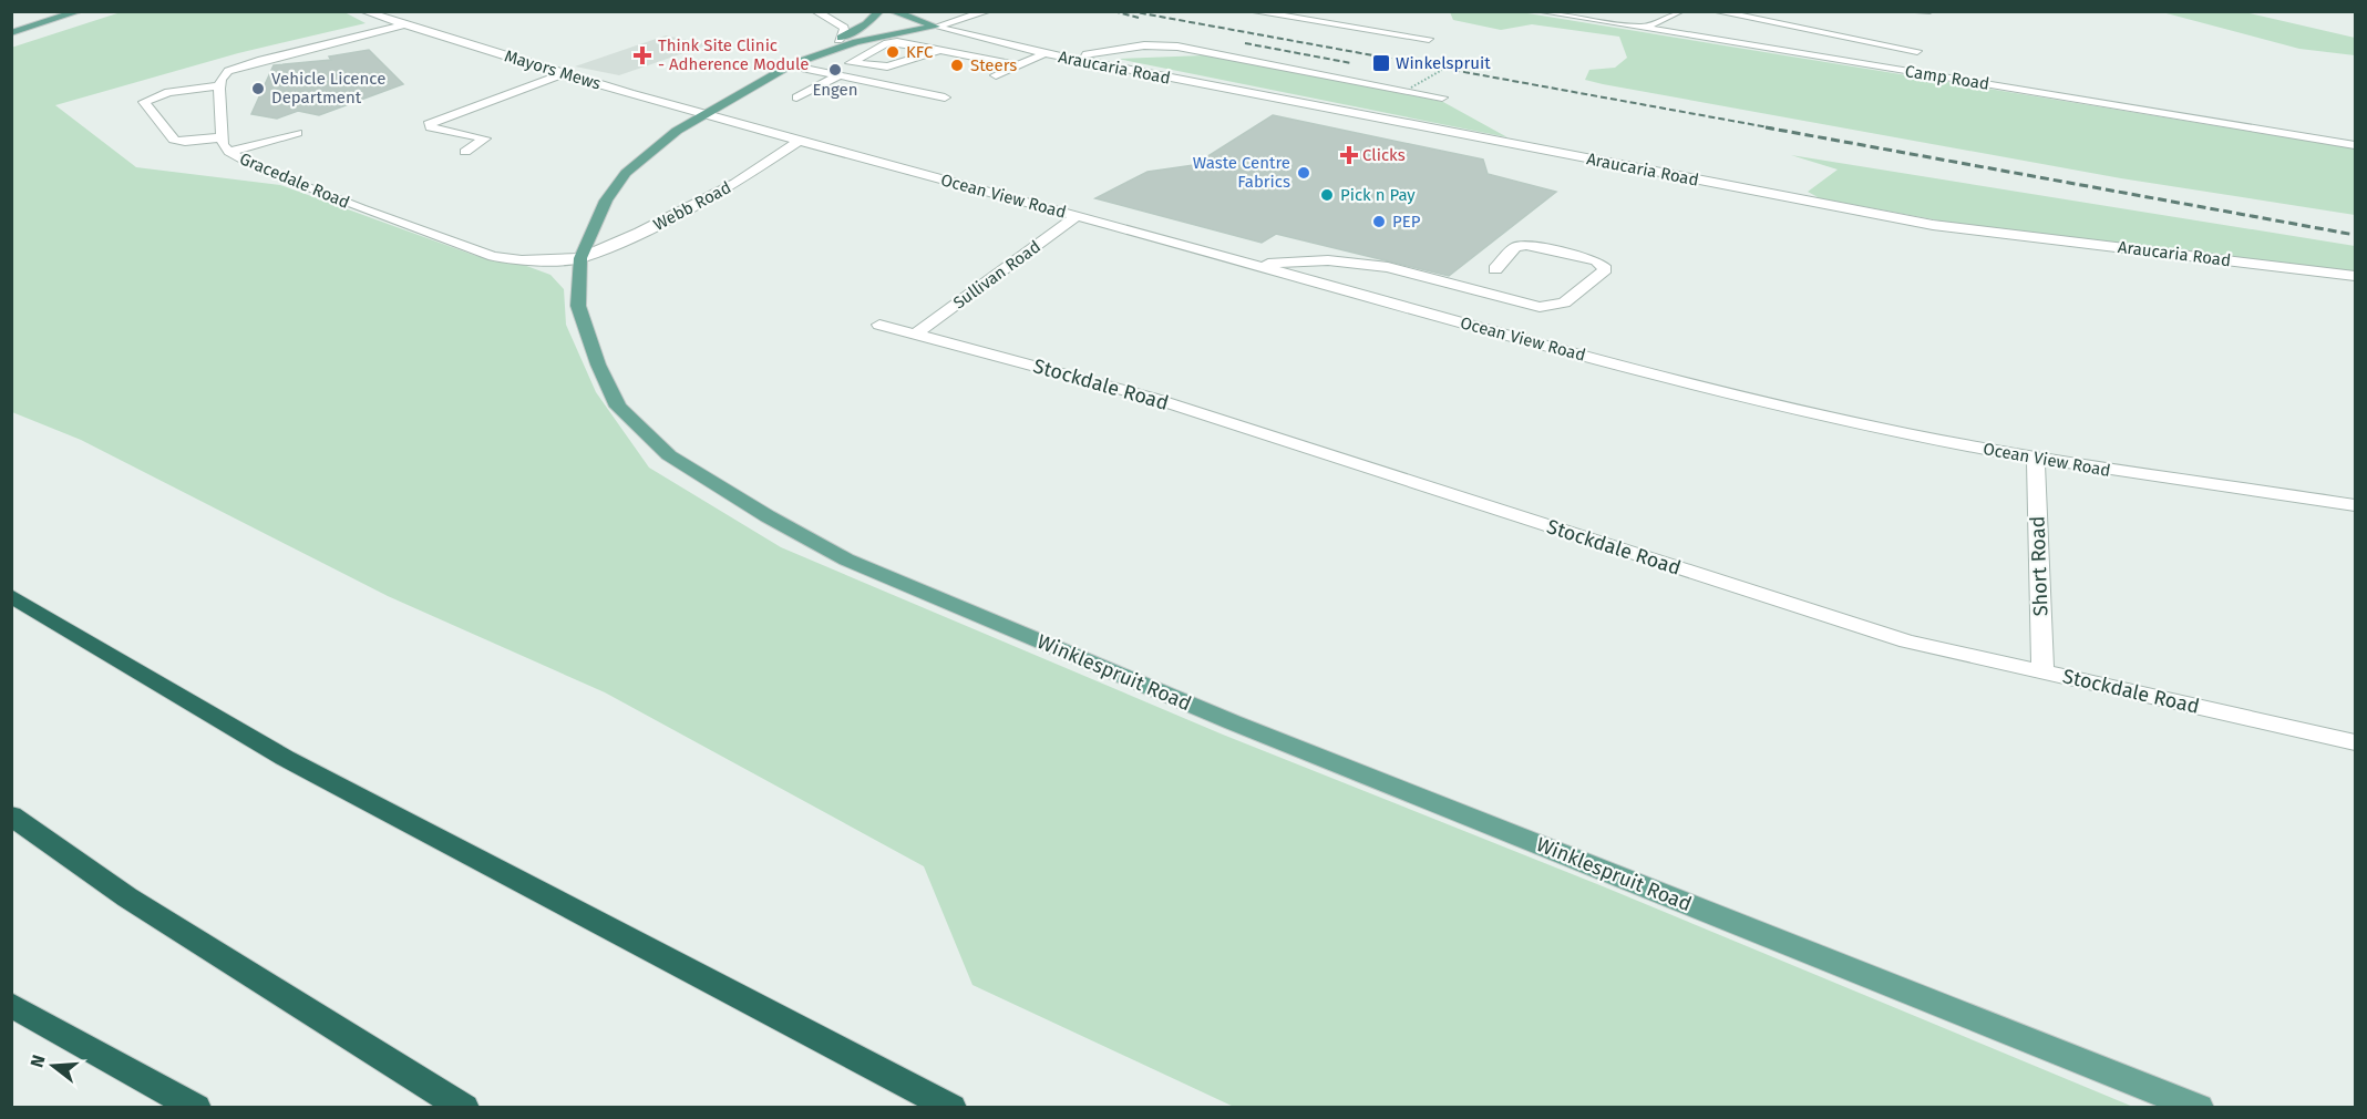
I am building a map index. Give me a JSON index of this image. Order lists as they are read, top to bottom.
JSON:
{
  "streets": {
    "main road": ["Winklespruit Road"],
    "street": [
      "Araucaria Road",
      "Mayors Mews",
      "Camp Road",
      "Gracedale Road",
      "Ocean View Road",
      "Webb Road",
      "Sullivan Road",
      "Stockdale Road",
      "Short Road"
    ]
  },
  "crossings": [
    ["Araucaria Road", "Winklespruit Road"],
    ["Mayors Mews", "Ocean View Road"],
    ["Mayors Mews", "Winklespruit Road"],
    ["Gracedale Road", "Webb Road"],
    ["Gracedale Road", "Winklespruit Road"],
    ["Ocean View Road", "Webb Road"],
    ["Ocean View Road", "Sullivan Road"],
    ["Ocean View Road", "Short Road"],
    ["Ocean View Road", "Winklespruit Road"],
    ["Webb Road", "Winklespruit Road"],
    ["Sullivan Road", "Stockdale Road"],
    ["Stockdale Road", "Short Road"]
  ],
  "places": {
    "other": [
      "KFC",
      "Steers",
      "Engen",
      "Vehicle Licence Department",
      "Waste Centre Fabrics",
      "Pick n Pay",
      "PEP"
    ],
    "health": ["Think Site Clinic - Adherence Module", "Clicks"],
    "transit": ["Winkelspruit"]
  },
  "north": "left"
}
